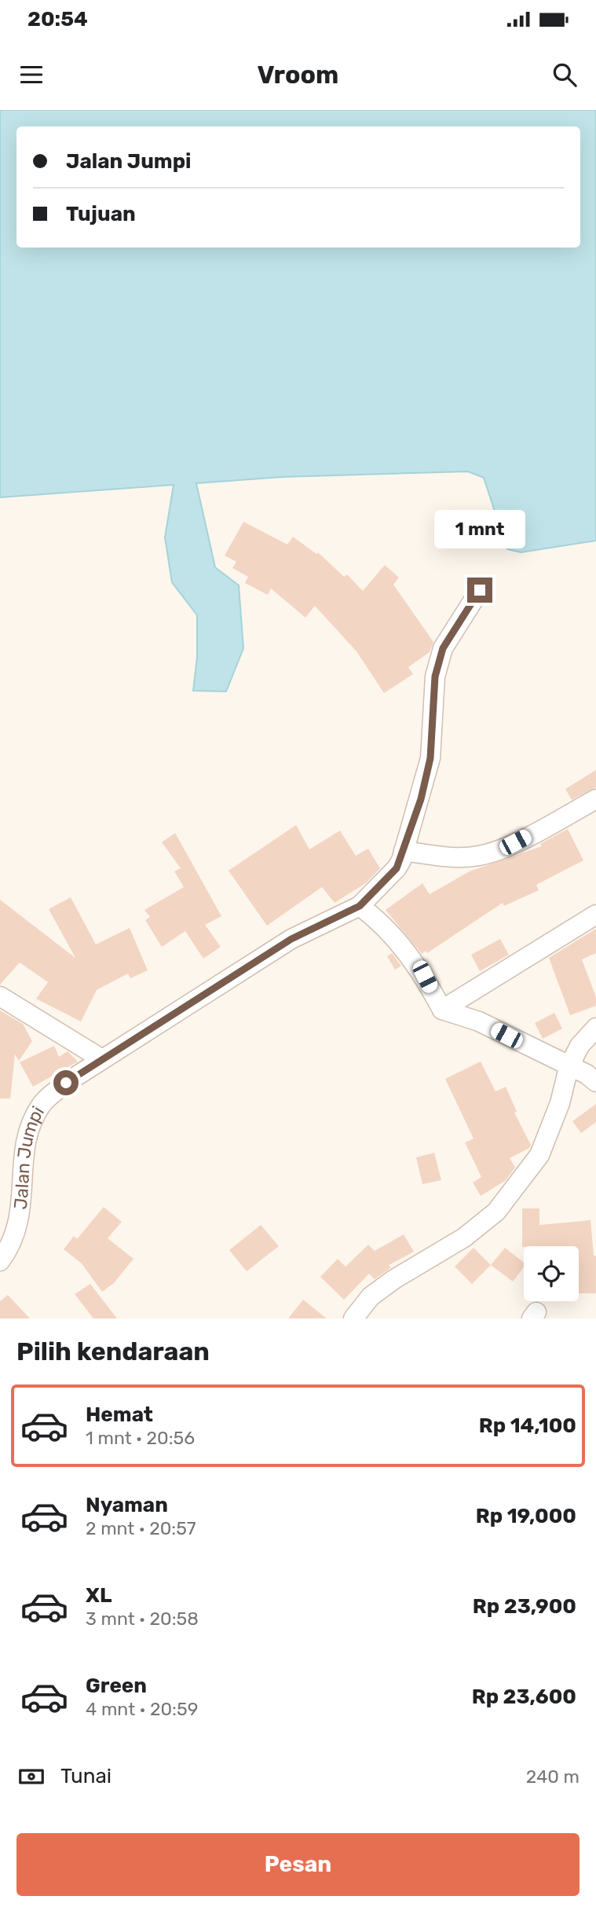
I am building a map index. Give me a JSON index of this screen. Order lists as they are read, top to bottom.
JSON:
{
  "streets": {
    "street": ["Jalan Jumpi"]
  },
  "page": {
    "status": "20:54",
    "header": "Vroom",
    "banner": ["Jalan Jumpi", "Tujuan"],
    "bubble": "1 mnt",
    "heading": "Pilih kendaraan",
    "list": [
      {
        "name": "Hemat",
        "note": "1 mnt · 20:56",
        "value": "Rp 14,100"
      },
      {
        "name": "Nyaman",
        "note": "2 mnt · 20:57",
        "value": "Rp 19,000"
      },
      {
        "name": "XL",
        "note": "3 mnt · 20:58",
        "value": "Rp 23,900"
      },
      {
        "name": "Green",
        "note": "4 mnt · 20:59",
        "value": "Rp 23,600"
      }
    ],
    "pay": ["Tunai", "240 m"],
    "buttons": "Pesan"
  }
}
